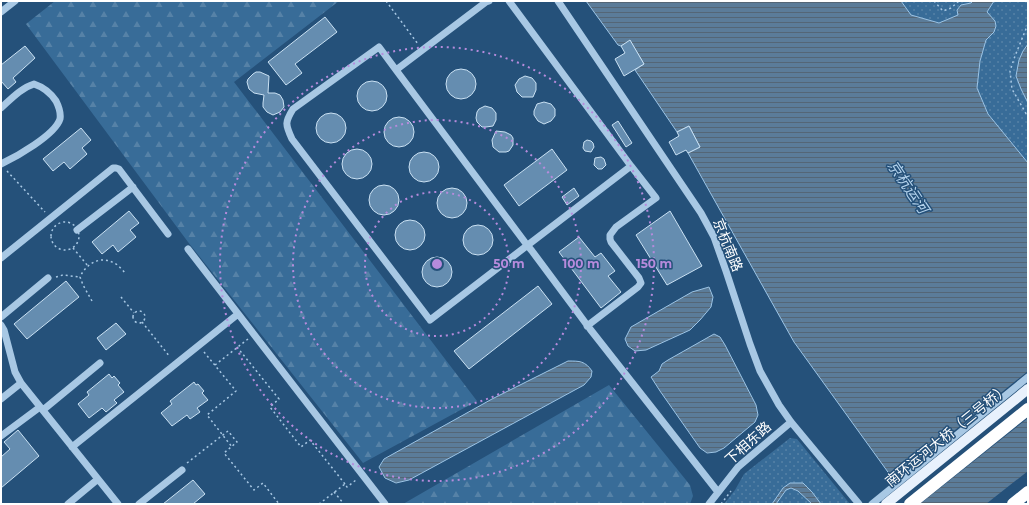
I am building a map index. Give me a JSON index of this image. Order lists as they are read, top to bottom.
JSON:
{
  "streets": {
    "main road": ["南环运河大桥（三号桥）"],
    "street": ["京杭南路", "下相东路"]
  },
  "crossings": [
    ["京杭南路", "下相东路"]
  ],
  "water": ["京杭运河"],
  "rings": ["50 m", "100 m", "150 m"]
}
